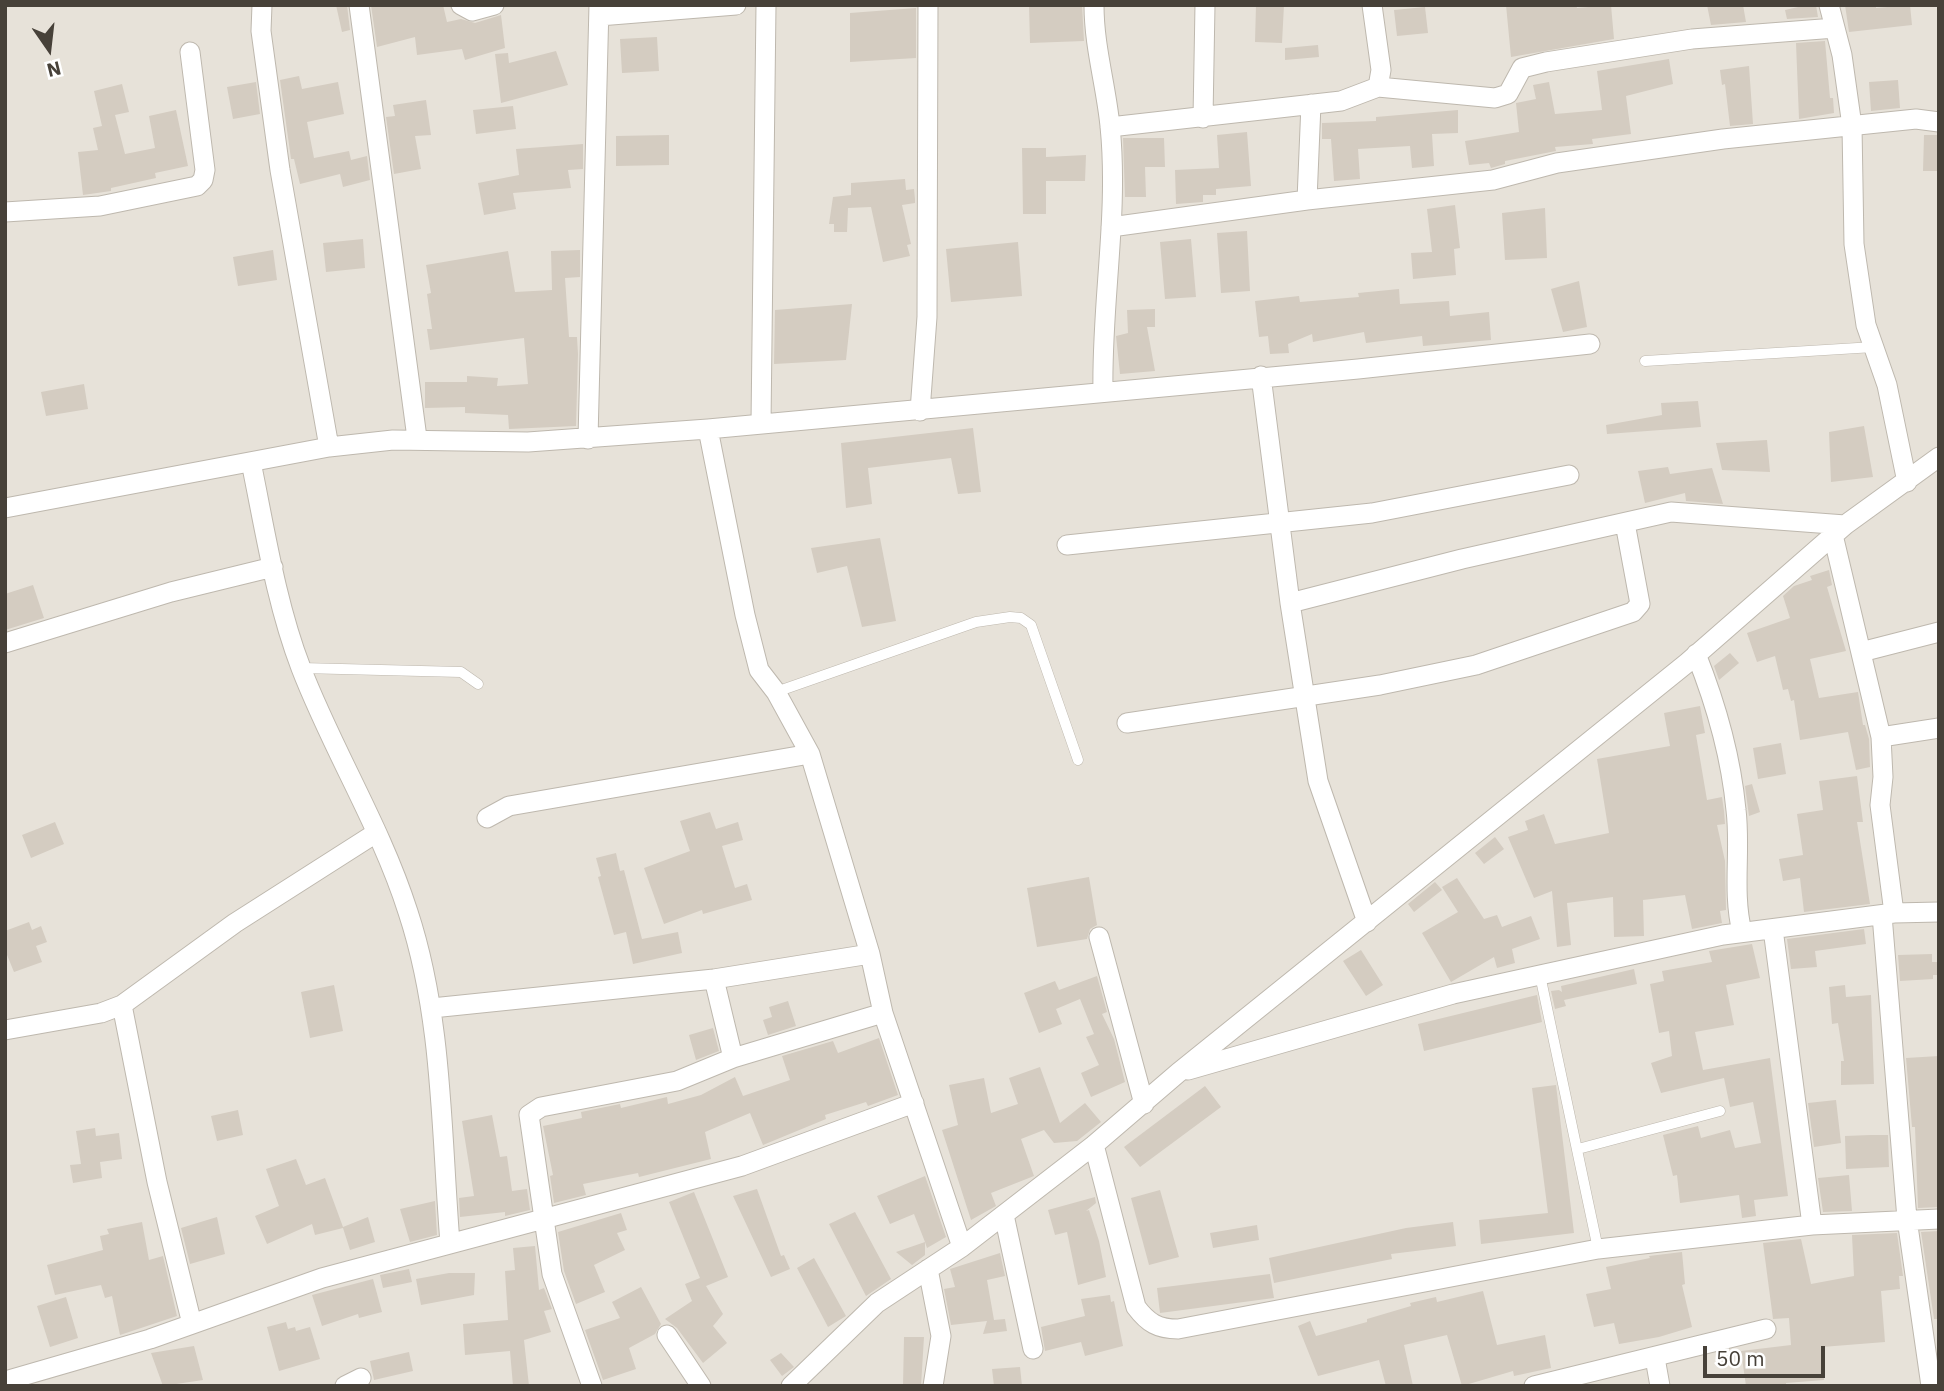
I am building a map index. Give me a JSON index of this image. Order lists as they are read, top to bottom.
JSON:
{
  "scale_bar": "50 m",
  "north": "bottom"
}
